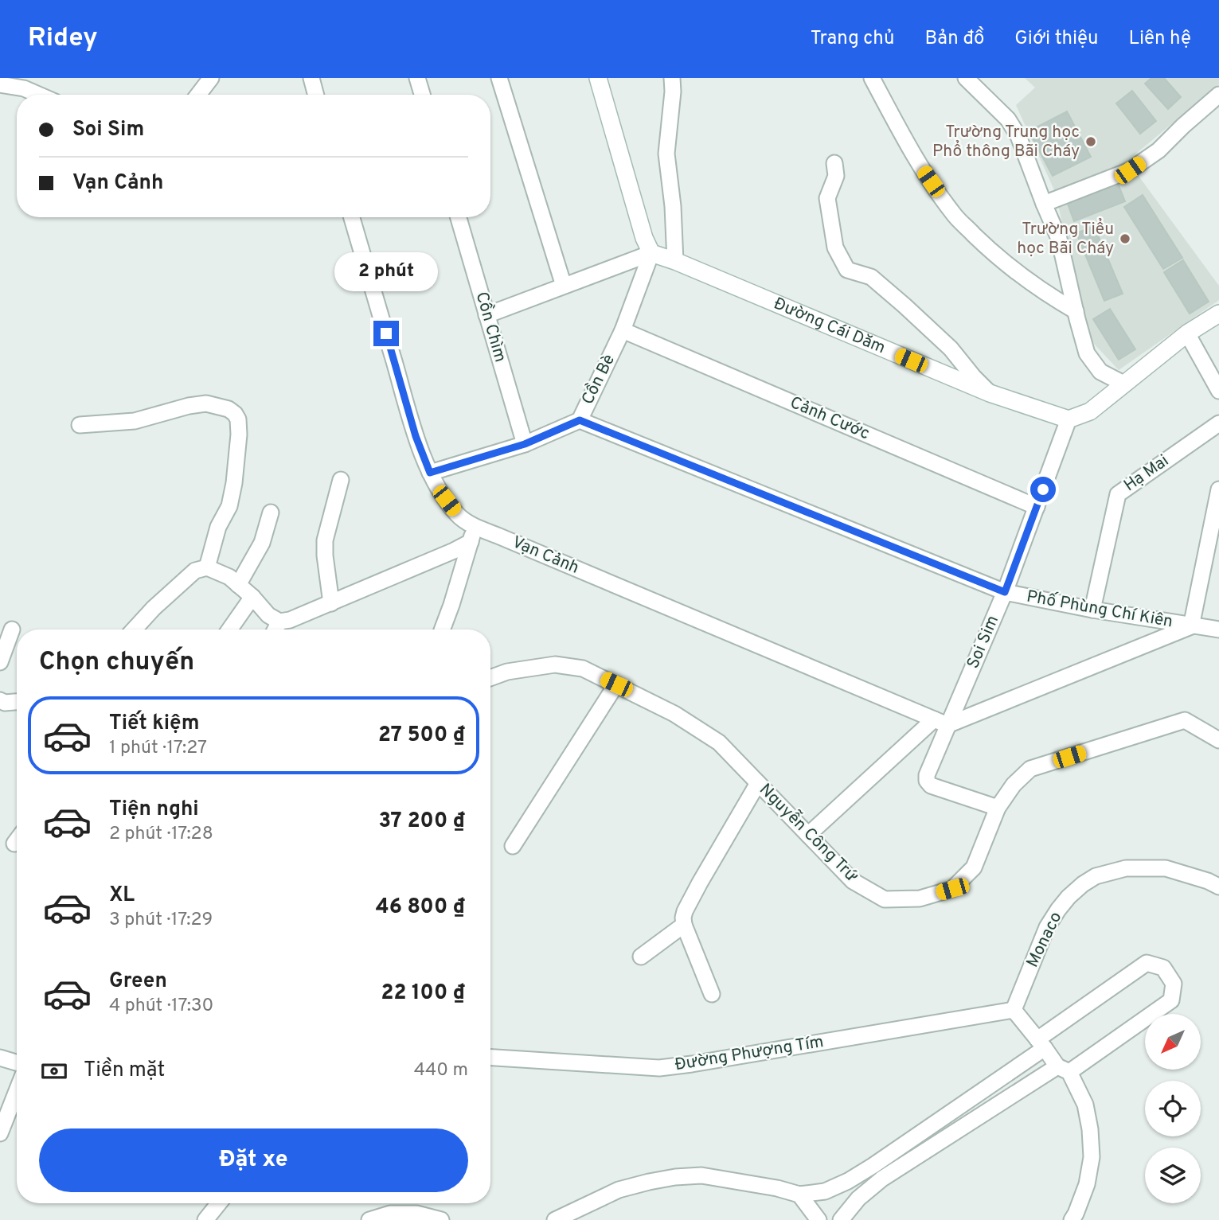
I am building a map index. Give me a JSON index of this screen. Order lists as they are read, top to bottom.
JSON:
{
  "streets": {
    "street": [
      "Đường Cái Dăm",
      "Cồn Chìm",
      "Cồn Bè",
      "Cảnh Cước",
      "Hạ Mai",
      "Vạn Cảnh",
      "Phố Phùng Chí Kiên",
      "Soi Sim",
      "Nguyễn Công Trứ",
      "Monaco",
      "Đường Phượng Tím"
    ]
  },
  "crossings": [
    ["Đường Cái Dăm", "Cồn Bè"],
    ["Đường Cái Dăm", "Soi Sim"],
    ["Cồn Chìm", "Cồn Bè"],
    ["Cồn Bè", "Cảnh Cước"],
    ["Cồn Bè", "Vạn Cảnh"],
    ["Cồn Bè", "Phố Phùng Chí Kiên"],
    ["Cảnh Cước", "Soi Sim"],
    ["Hạ Mai", "Phố Phùng Chí Kiên"],
    ["Vạn Cảnh", "Soi Sim"],
    ["Phố Phùng Chí Kiên", "Soi Sim"],
    ["Soi Sim", "Nguyễn Công Trứ"],
    ["Monaco", "Đường Phượng Tím"]
  ],
  "places": ["Trường Trung học Phổ thông Bãi Cháy", "Trường Tiểu học Bãi Cháy"],
  "north": "bottom left",
  "page": {
    "header": "Ridey",
    "nav": [
      "Trang chủ",
      "Bản đồ",
      "Giới thiệu",
      "Liên hệ"
    ],
    "banner": ["Soi Sim", "Vạn Cảnh"],
    "bubble": "2 phút",
    "heading": "Chọn chuyến",
    "list": [
      {
        "name": "Tiết kiệm",
        "note": "1 phút · 17:27",
        "value": "27 500 ₫"
      },
      {
        "name": "Tiện nghi",
        "note": "2 phút · 17:28",
        "value": "37 200 ₫"
      },
      {
        "name": "XL",
        "note": "3 phút · 17:29",
        "value": "46 800 ₫"
      },
      {
        "name": "Green",
        "note": "4 phút · 17:30",
        "value": "22 100 ₫"
      }
    ],
    "pay": ["Tiền mặt", "440 m"],
    "buttons": "Đặt xe"
  }
}
